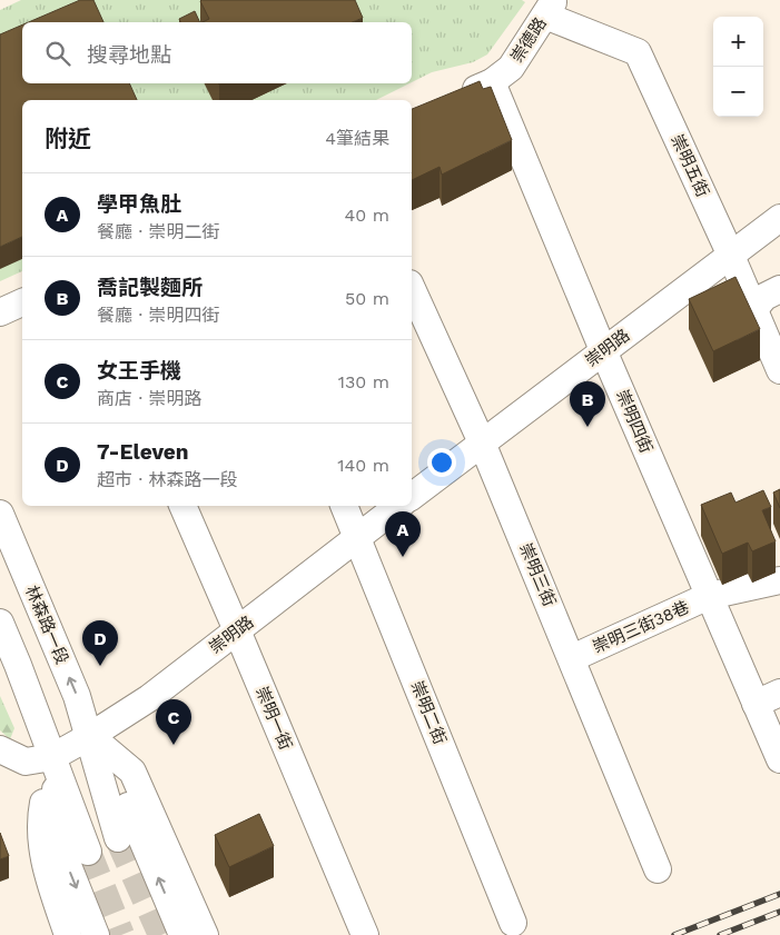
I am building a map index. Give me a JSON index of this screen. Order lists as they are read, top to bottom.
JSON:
{
  "streets": {
    "street": [
      "崇德路",
      "崇明五街",
      "崇明路",
      "崇明四街",
      "崇明三街",
      "林森路一段",
      "崇明三街38巷",
      "崇明二街",
      "崇明一街"
    ]
  },
  "crossings": [
    ["崇德路", "崇明五街"],
    ["崇德路", "崇明四街"],
    ["崇明五街", "崇明路"],
    ["崇明路", "崇明四街"],
    ["崇明路", "崇明三街"],
    ["崇明路", "林森路一段"],
    ["崇明路", "崇明二街"],
    ["崇明路", "崇明一街"],
    ["崇明四街", "崇明三街38巷"],
    ["崇明三街", "崇明三街38巷"]
  ],
  "page": {
    "map_buttons": ["+", "−"],
    "search": "搜尋地點",
    "heading": ["附近", "4筆結果"],
    "list": [
      {
        "mark": "A",
        "name": "學甲魚肚",
        "note": "餐廳 · 崇明二街",
        "value": "40 m"
      },
      {
        "mark": "B",
        "name": "喬記製麵所",
        "note": "餐廳 · 崇明四街",
        "value": "50 m"
      },
      {
        "mark": "C",
        "name": "女王手機",
        "note": "商店 · 崇明路",
        "value": "130 m"
      },
      {
        "mark": "D",
        "name": "7-Eleven",
        "note": "超市 · 林森路一段",
        "value": "140 m"
      }
    ],
    "pins": [
      "B",
      "A",
      "D",
      "C"
    ]
  }
}
